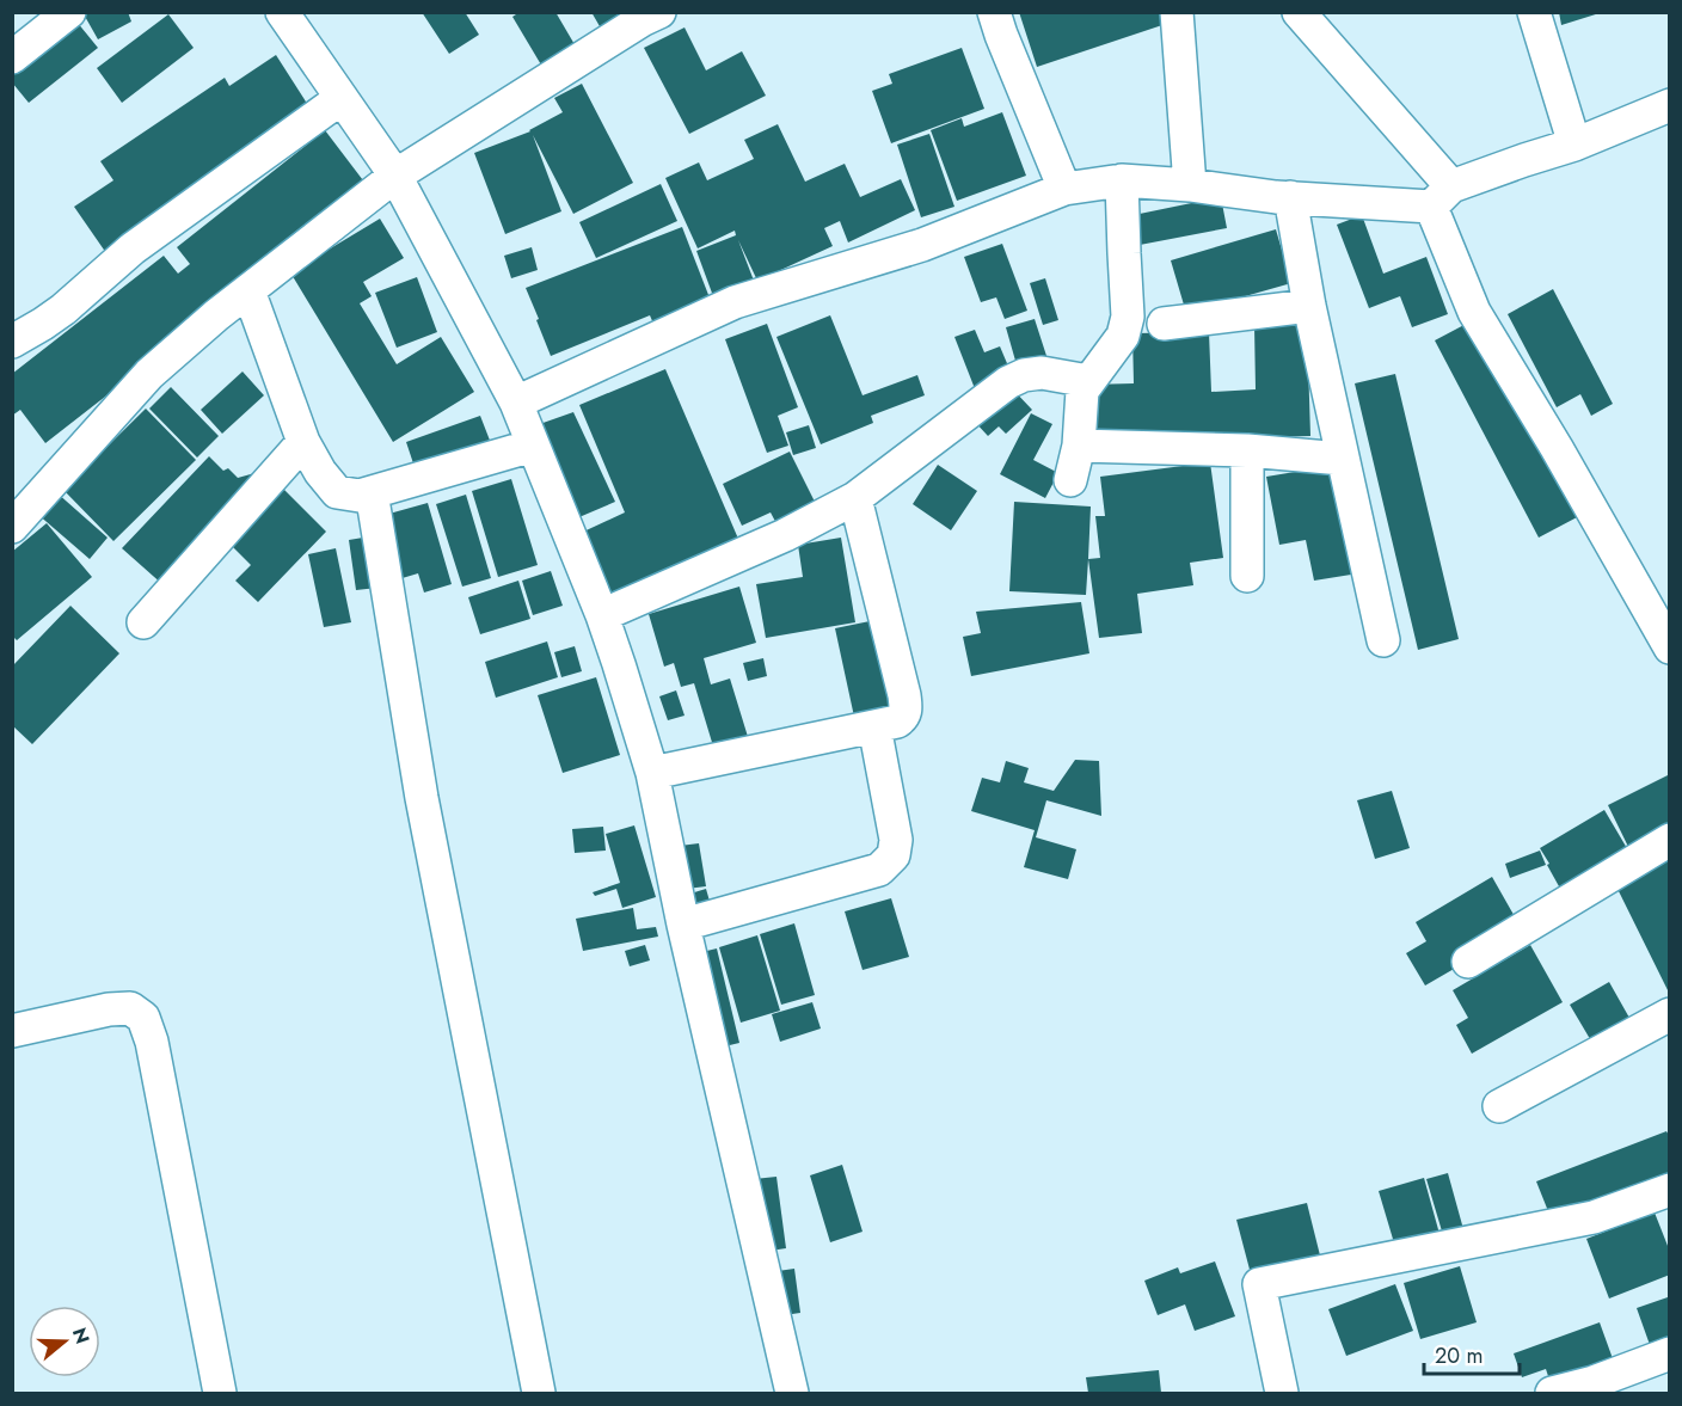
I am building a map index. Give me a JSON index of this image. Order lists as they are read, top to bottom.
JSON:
{
  "scale_bar": "20 m",
  "north": "right"
}
